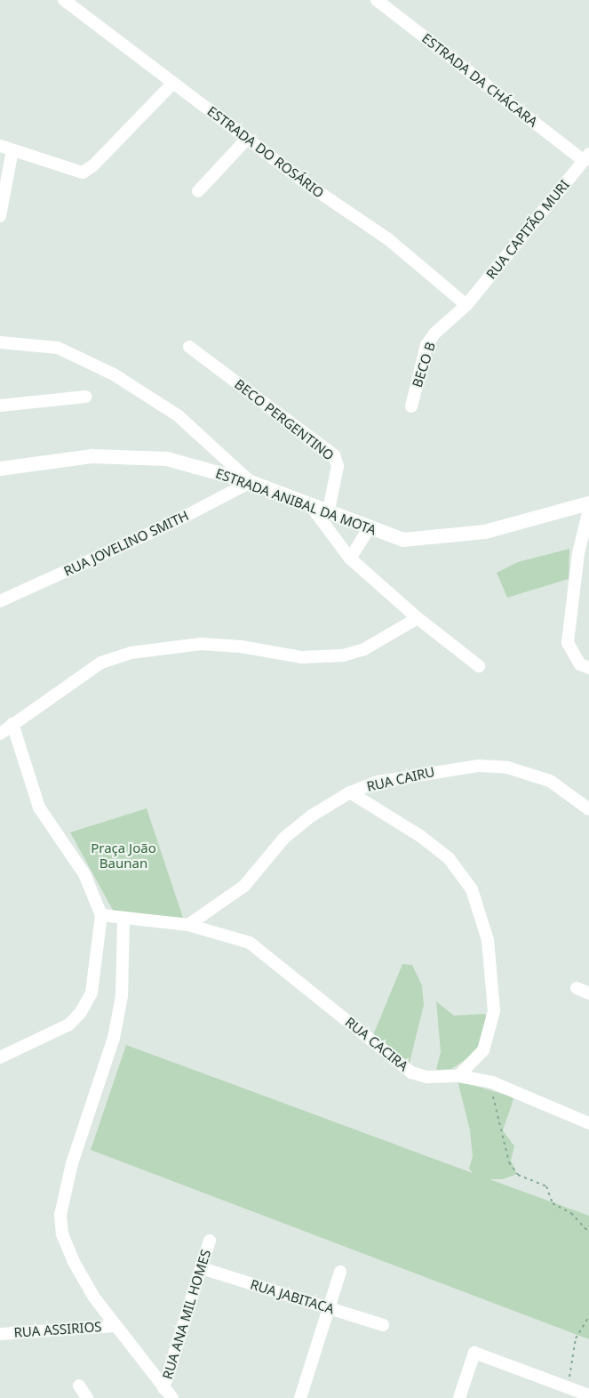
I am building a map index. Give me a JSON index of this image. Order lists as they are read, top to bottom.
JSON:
{
  "streets": {
    "street": [
      "ESTRADA DA CHÁCARA",
      "ESTRADA DO ROSÁRIO",
      "RUA CAPITÃO MURI",
      "BECO B",
      "BECO PERGENTINO",
      "ESTRADA ANIBAL DA MOTA",
      "RUA JOVELINO SMITH",
      "RUA CAIRU",
      "RUA CACIRA",
      "RUA JABITACA",
      "RUA ANA MIL HOMES",
      "RUA ASSIRIOS"
    ]
  },
  "crossings": [
    ["ESTRADA DA CHÁCARA", "RUA CAPITÃO MURI"],
    ["ESTRADA DO ROSÁRIO", "RUA CAPITÃO MURI"],
    ["ESTRADA DO ROSÁRIO", "BECO B"],
    ["RUA CAPITÃO MURI", "BECO B"],
    ["BECO PERGENTINO", "ESTRADA ANIBAL DA MOTA"],
    ["ESTRADA ANIBAL DA MOTA", "RUA JOVELINO SMITH"],
    ["RUA CAIRU", "RUA CACIRA"],
    ["RUA JABITACA", "RUA ANA MIL HOMES"]
  ],
  "parks": ["Praça João Baunan"]
}
